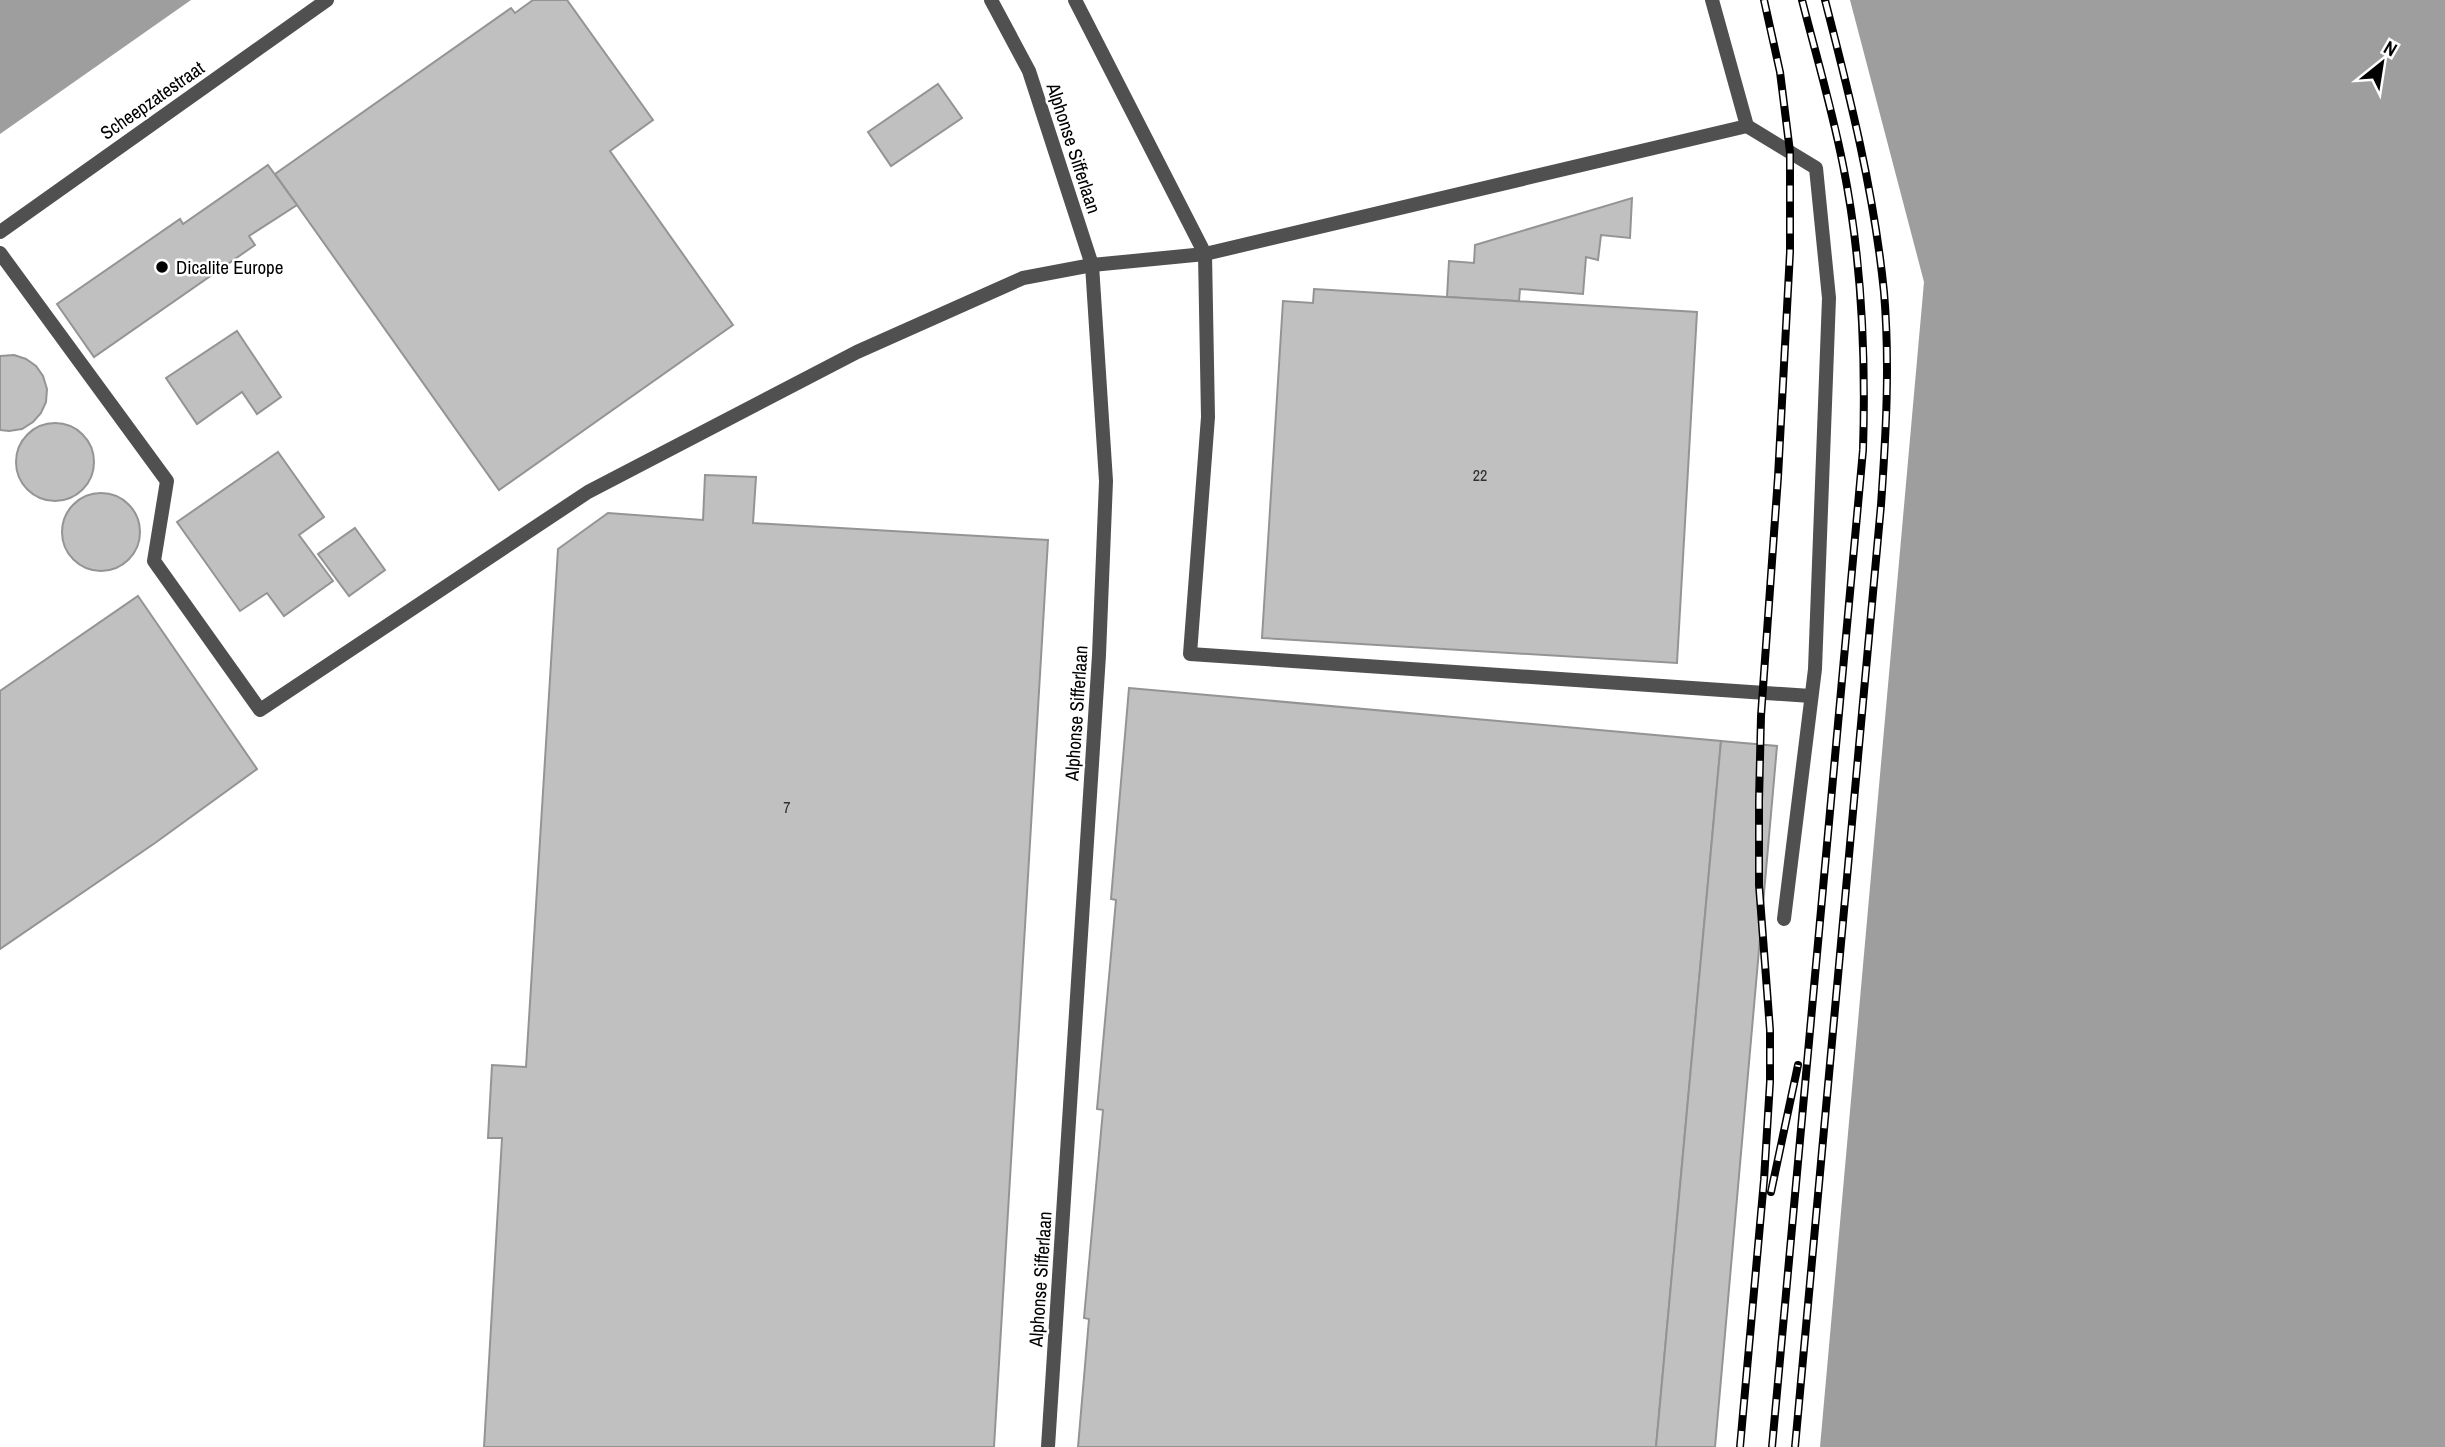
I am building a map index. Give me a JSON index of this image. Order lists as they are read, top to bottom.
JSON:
{
  "streets": {
    "street": ["Scheepzatestraat", "Alphonse Sifferlaan"]
  },
  "places": ["Dicalite Europe"],
  "house_numbers": ["22", "7"],
  "north": "top right"
}
